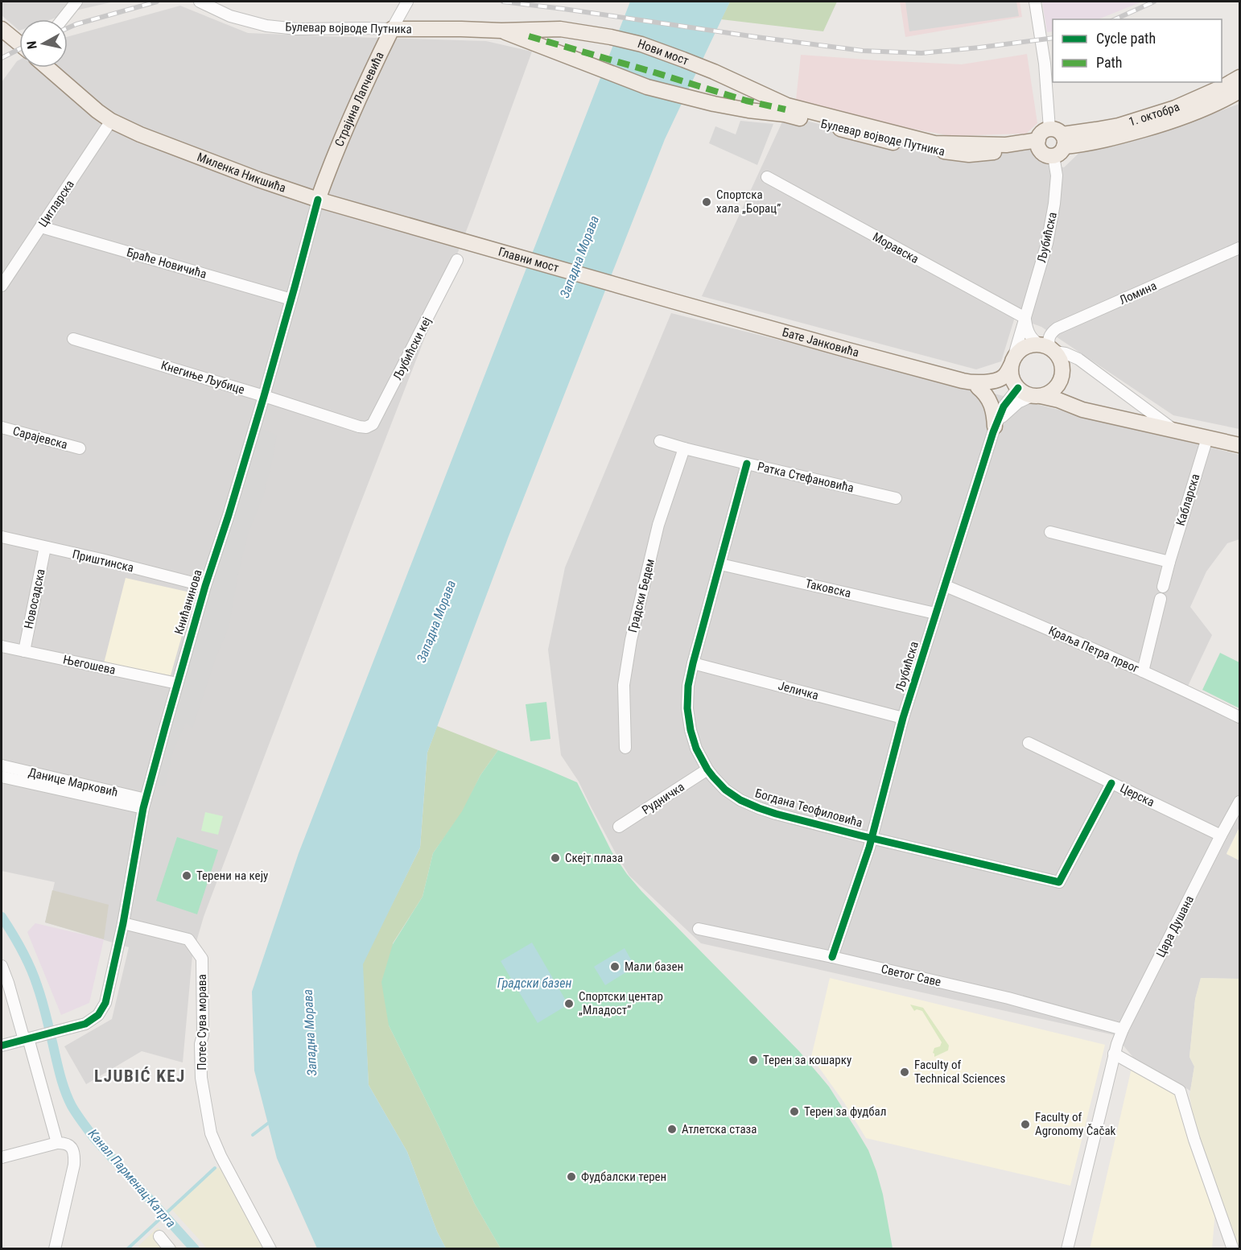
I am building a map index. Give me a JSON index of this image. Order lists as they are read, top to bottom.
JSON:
{
  "streets": {
    "main road": [
      "Булевар војводе Путника",
      "Нови мост",
      "Страјина Лапчевића",
      "1. октобра",
      "Миленка Никшића",
      "Главни мост",
      "Бате Јанковића"
    ],
    "street": [
      "Цигларска",
      "Љубићска",
      "Моравска",
      "Браће Новичића",
      "Ломина",
      "Љубићски кеј",
      "Кнегиње Љубице",
      "Сарајевска",
      "Ратка Стефановића",
      "Кабларска",
      "Приштинска",
      "Таковска",
      "Градски Бедем",
      "Новосадска",
      "Книћанинова",
      "Краља Петра првог",
      "Његошева",
      "Јеличка",
      "Данице Марковић",
      "Церска",
      "Рудничка",
      "Богдана Теофиловића",
      "Цара Душана",
      "Светог Саве",
      "Потес Сува морава"
    ]
  },
  "crossings": [
    ["Булевар војводе Путника", "Нови мост"],
    ["Булевар војводе Путника", "Страјина Лапчевића"],
    ["Страјина Лапчевића", "Миленка Никшића"],
    ["Страјина Лапчевића", "Книћанинова"],
    ["1. октобра", "Љубићска"],
    ["Миленка Никшића", "Цигларска"],
    ["Миленка Никшића", "Главни мост"],
    ["Миленка Никшића", "Книћанинова"],
    ["Цигларска", "Браће Новичића"],
    ["Љубићска", "Моравска"],
    ["Љубићска", "Ломина"],
    ["Љубићска", "Бате Јанковића"],
    ["Љубићска", "Таковска"],
    ["Љубићска", "Краља Петра првог"],
    ["Љубићска", "Јеличка"],
    ["Љубићска", "Богдана Теофиловића"],
    ["Љубићска", "Светог Саве"],
    ["Главни мост", "Бате Јанковића"],
    ["Браће Новичића", "Книћанинова"],
    ["Ломина", "Бате Јанковића"],
    ["Љубићски кеј", "Кнегиње Љубице"],
    ["Кнегиње Љубице", "Книћанинова"],
    ["Ратка Стефановића", "Градски Бедем"],
    ["Ратка Стефановића", "Богдана Теофиловића"],
    ["Приштинска", "Новосадска"],
    ["Приштинска", "Книћанинова"],
    ["Таковска", "Богдана Теофиловића"],
    ["Новосадска", "Његошева"],
    ["Книћанинова", "Његошева"],
    ["Книћанинова", "Данице Марковић"],
    ["Книћанинова", "Потес Сува морава"],
    ["Јеличка", "Богдана Теофиловића"],
    ["Церска", "Богдана Теофиловића"],
    ["Церска", "Цара Душана"],
    ["Рудничка", "Богдана Теофиловића"],
    ["Цара Душана", "Светог Саве"]
  ],
  "districts": ["LJUBIĆ KEJ"],
  "water": ["Западна Морава", "Градски базен", "Канал Парменац-Катрга"],
  "places": [
    "Спортска хала „Борац”",
    "Скејт плаза",
    "Терени на кеју",
    "Мали базен",
    "Спортски центар „Младост”",
    "Терен за кошарку",
    "Faculty of Technical Sciences",
    "Терен за фудбал",
    "Faculty of Agronomy Čačak",
    "Атлетска стаза",
    "Фудбалски терен"
  ],
  "legend": ["Cycle path", "Path"],
  "north": "left"
}
